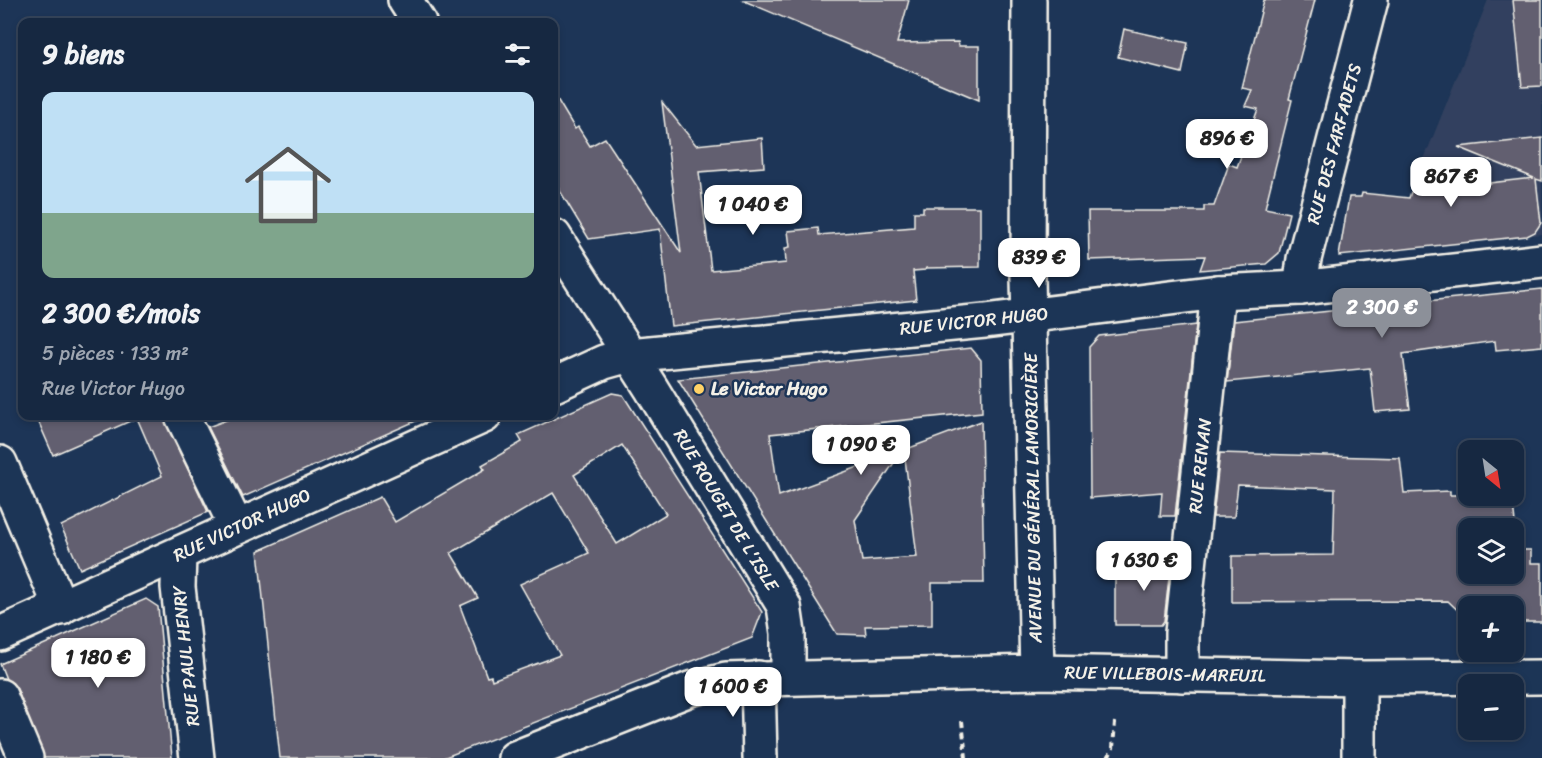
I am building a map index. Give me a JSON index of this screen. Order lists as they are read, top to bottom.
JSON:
{
  "streets": {
    "street": [
      "RUE DES FARFADETS",
      "RUE VICTOR HUGO",
      "RUE RENAN",
      "AVENUE DU GÉNÉRAL LAMORICIÈRE",
      "RUE ROUGET DE L'ISLE",
      "RUE PAUL HENRY",
      "RUE VILLEBOIS-MAREUIL"
    ]
  },
  "crossings": [
    ["RUE DES FARFADETS", "RUE VICTOR HUGO"],
    ["RUE VICTOR HUGO", "RUE RENAN"],
    ["RUE VICTOR HUGO", "AVENUE DU GÉNÉRAL LAMORICIÈRE"],
    ["RUE VICTOR HUGO", "RUE ROUGET DE L'ISLE"],
    ["RUE VICTOR HUGO", "RUE PAUL HENRY"],
    ["RUE RENAN", "RUE VILLEBOIS-MAREUIL"],
    ["AVENUE DU GÉNÉRAL LAMORICIÈRE", "RUE VILLEBOIS-MAREUIL"],
    ["RUE ROUGET DE L'ISLE", "RUE VILLEBOIS-MAREUIL"]
  ],
  "places": ["Le Victor Hugo"],
  "north": "bottom right",
  "page": {
    "heading": "9 biens",
    "list": [
      {
        "name": "2 300 €/mois",
        "note": "5 pièces · 133 m² · Rue Victor Hugo"
      }
    ],
    "price": [
      "896 €",
      "867 €",
      "1 040 €",
      "839 €",
      "2 300 €",
      "1 090 €",
      "1 630 €",
      "1 180 €",
      "1 600 €"
    ],
    "map_buttons": ["+", "−"]
  }
}
